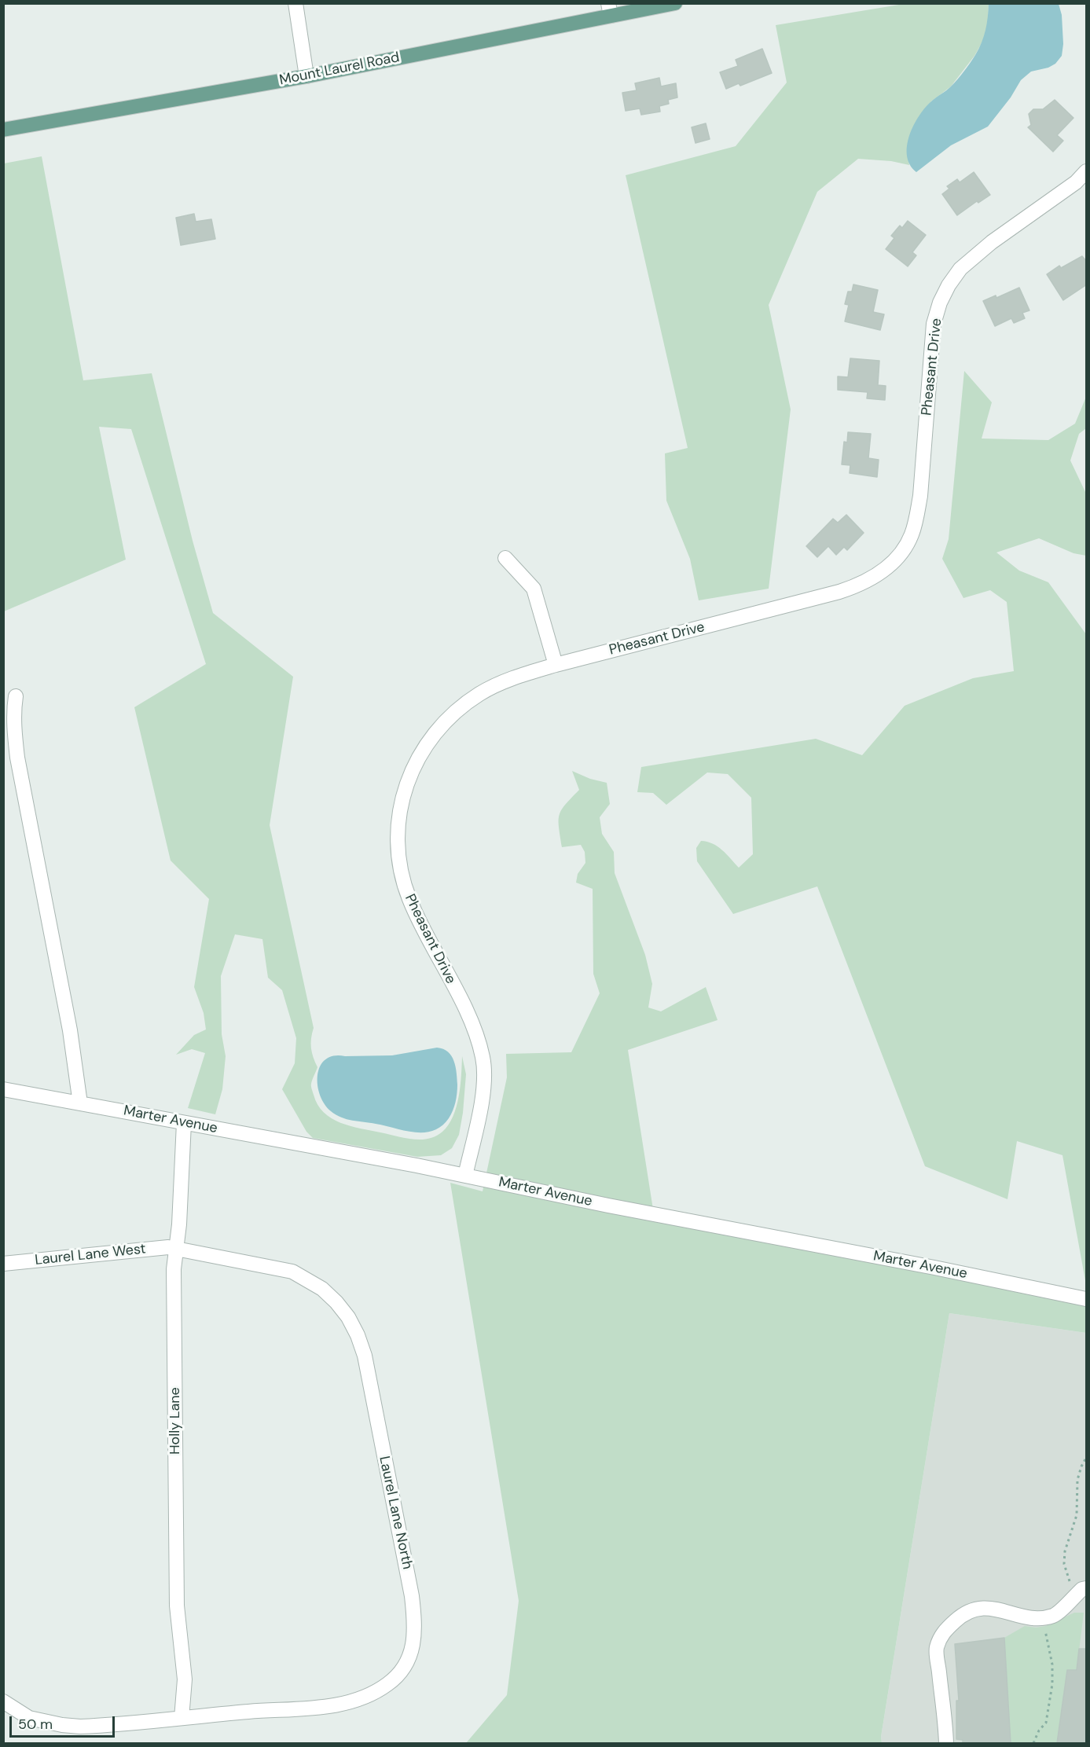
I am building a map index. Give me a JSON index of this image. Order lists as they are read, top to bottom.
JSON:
{
  "streets": {
    "main road": ["Mount Laurel Road"],
    "street": [
      "Pheasant Drive",
      "Marter Avenue",
      "Laurel Lane West",
      "Holly Lane",
      "Laurel Lane North"
    ]
  },
  "crossings": [
    ["Pheasant Drive", "Marter Avenue"],
    ["Marter Avenue", "Holly Lane"],
    ["Laurel Lane West", "Holly Lane"],
    ["Laurel Lane West", "Laurel Lane North"],
    ["Holly Lane", "Laurel Lane North"]
  ],
  "scale_bar": "50 m"
}
